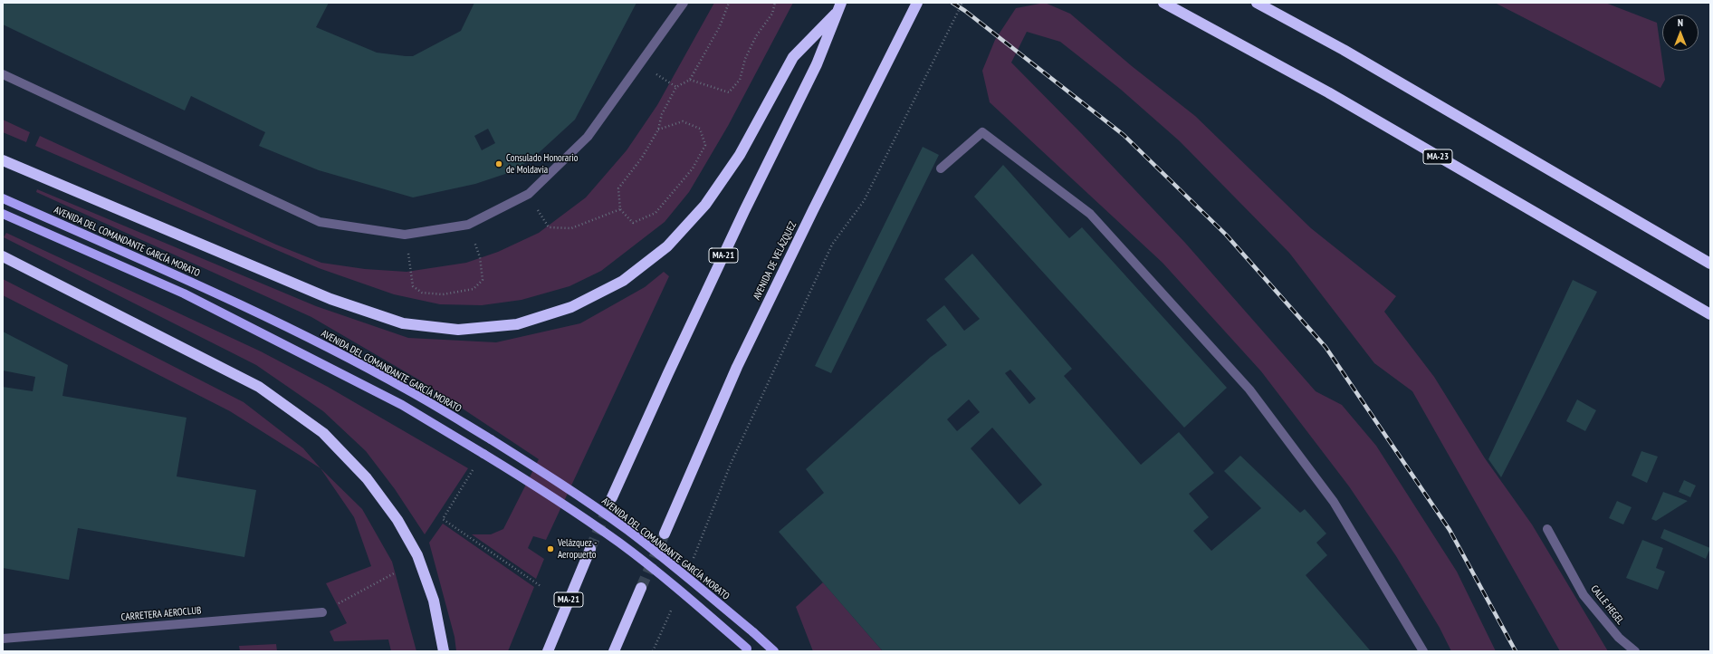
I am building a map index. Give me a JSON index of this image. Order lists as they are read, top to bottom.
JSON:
{
  "streets": {
    "highway": ["MA-23", "MA-21", "AVENIDA DE VELÁZQUEZ"],
    "main road": ["AVENIDA DEL COMANDANTE GARCÍA MORATO"],
    "street": ["CALLE HEGEL", "CARRETERA AEROCLUB"]
  },
  "places": ["Consulado Honorario de Moldavia", "Velázquez - Aeropuerto"],
  "north": "top"
}
